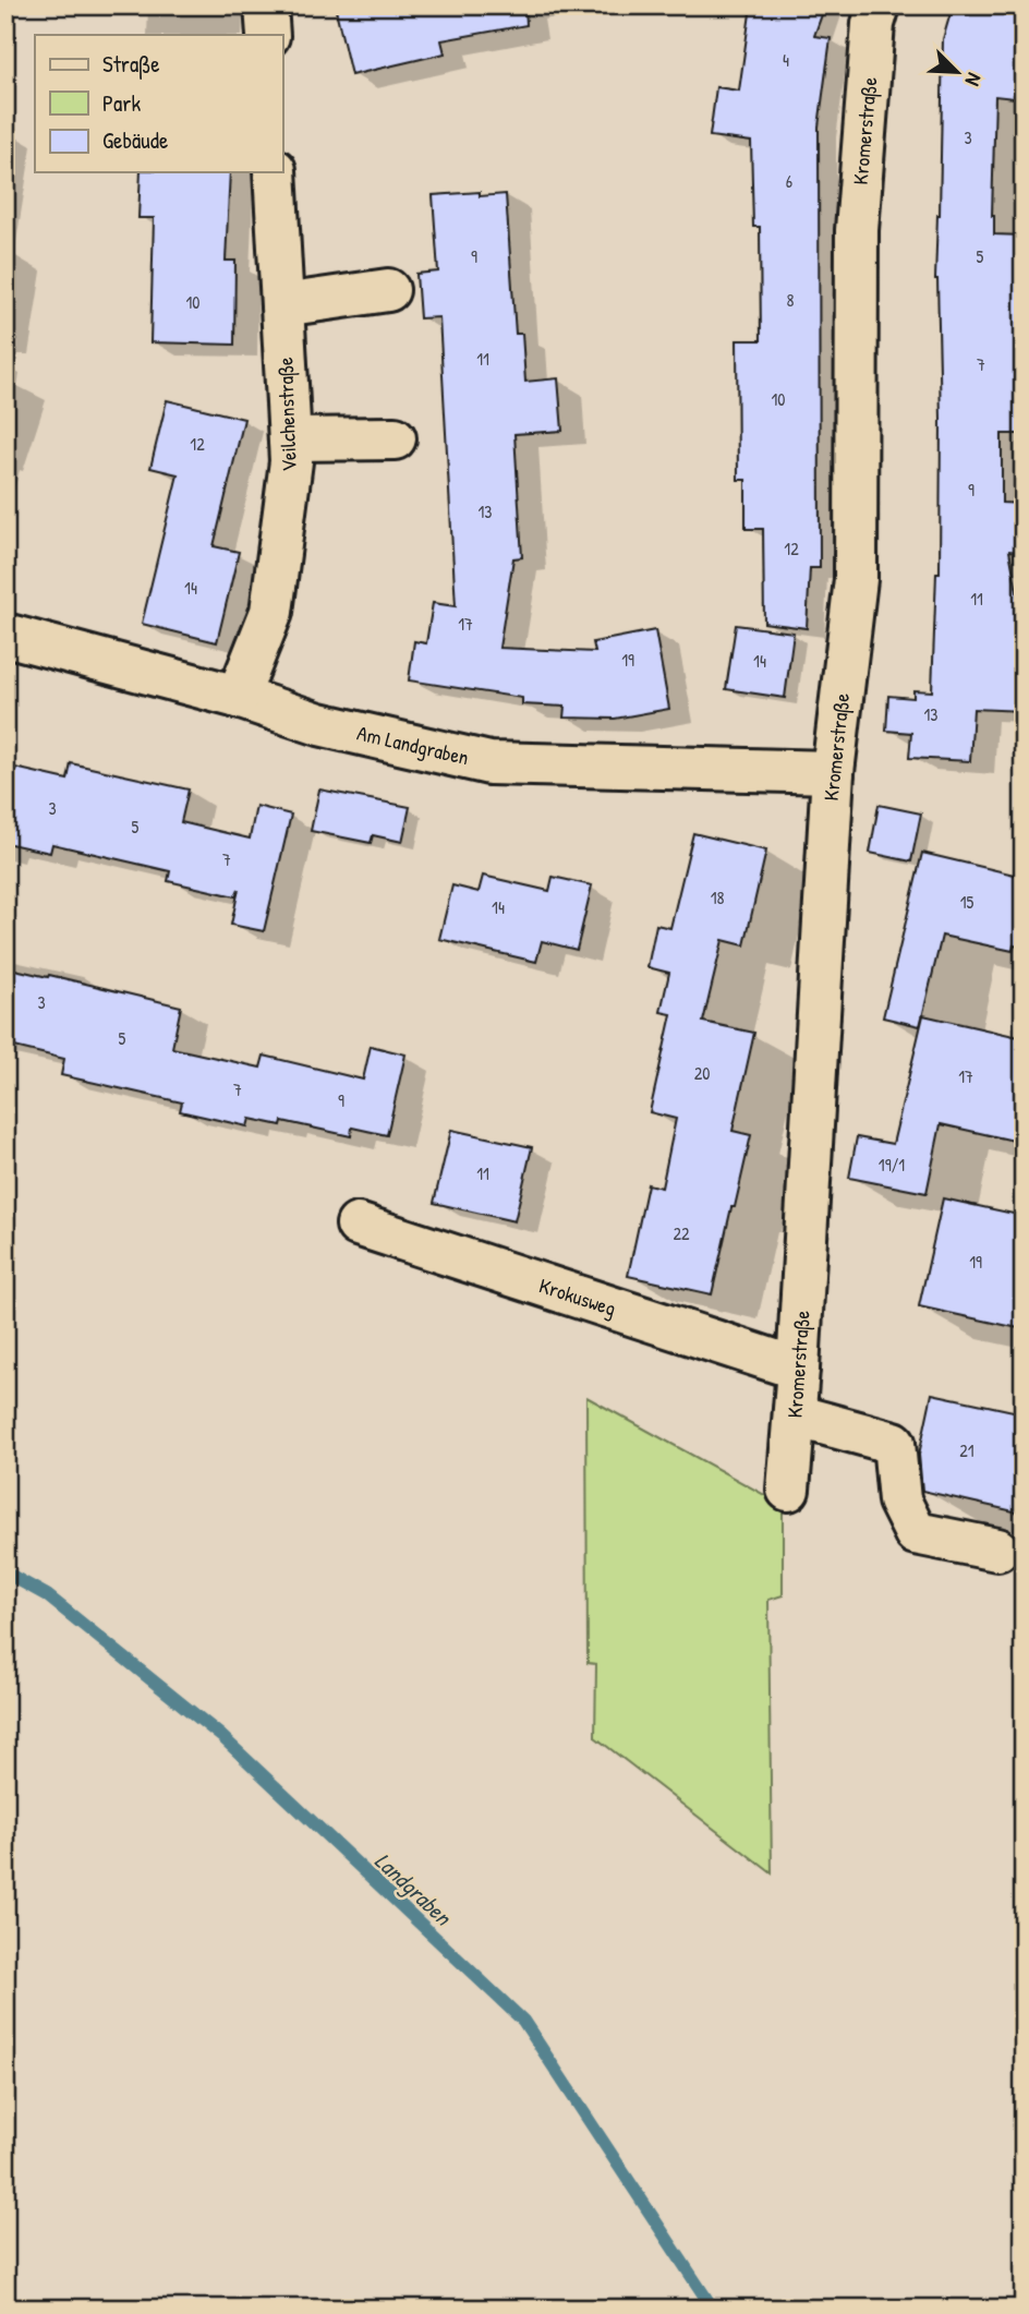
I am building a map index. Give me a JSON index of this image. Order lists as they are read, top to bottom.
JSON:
{
  "streets": {
    "street": [
      "Kromerstraße",
      "Veilchenstraße",
      "Am Landgraben",
      "Krokusweg"
    ]
  },
  "crossings": [
    ["Kromerstraße", "Am Landgraben"],
    ["Kromerstraße", "Krokusweg"],
    ["Veilchenstraße", "Am Landgraben"]
  ],
  "water": ["Landgraben"],
  "house_numbers": [
    "4",
    "3",
    "6",
    "9",
    "5",
    "8",
    "10",
    "11",
    "7",
    "10",
    "12",
    "9",
    "13",
    "12",
    "14",
    "11",
    "17",
    "19",
    "14",
    "13",
    "3",
    "5",
    "7",
    "18",
    "15",
    "14",
    "3",
    "5",
    "20",
    "17",
    "7",
    "9",
    "19/1",
    "11",
    "22",
    "19",
    "21"
  ],
  "legend": ["Straße", "Park", "Gebäude"],
  "north": "bottom right"
}
